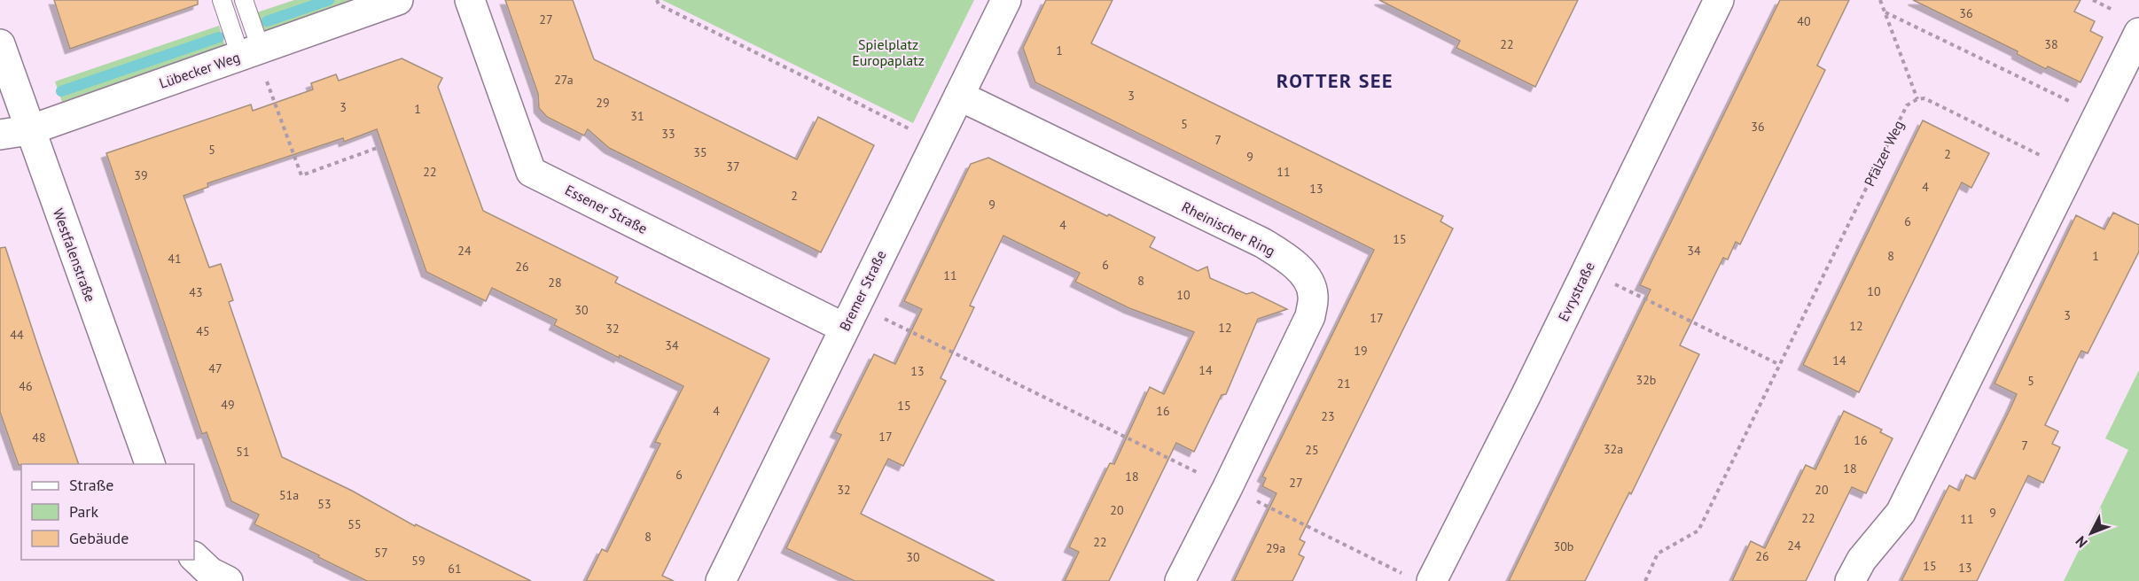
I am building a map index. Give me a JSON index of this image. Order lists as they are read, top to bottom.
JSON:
{
  "streets": {
    "street": [
      "Lübecker Weg",
      "Essener Straße",
      "Rheinischer Ring",
      "Westfalenstraße",
      "Bremer Straße",
      "Evrystraße"
    ],
    "path": ["Pfälzer Weg"]
  },
  "crossings": [
    ["Lübecker Weg", "Westfalenstraße"],
    ["Essener Straße", "Bremer Straße"],
    ["Rheinischer Ring", "Bremer Straße"]
  ],
  "districts": ["ROTTER SEE"],
  "parks": ["Spielplatz Europaplatz"],
  "house_numbers": [
    "36",
    "27",
    "40",
    "22",
    "38",
    "1",
    "27a",
    "3",
    "29",
    "3",
    "1",
    "31",
    "5",
    "36",
    "33",
    "7",
    "5",
    "35",
    "2",
    "9",
    "37",
    "22",
    "11",
    "39",
    "4",
    "13",
    "2",
    "9",
    "6",
    "4",
    "15",
    "24",
    "34",
    "8",
    "1",
    "41",
    "6",
    "26",
    "11",
    "8",
    "28",
    "10",
    "43",
    "10",
    "30",
    "3",
    "17",
    "12",
    "12",
    "32",
    "45",
    "44",
    "34",
    "19",
    "14",
    "47",
    "14",
    "13",
    "32b",
    "5",
    "21",
    "46",
    "49",
    "15",
    "4",
    "16",
    "23",
    "17",
    "48",
    "16",
    "7",
    "32a",
    "25",
    "51",
    "18",
    "6",
    "18",
    "27",
    "32",
    "20",
    "51a",
    "53",
    "20",
    "9",
    "22",
    "11",
    "55",
    "8",
    "22",
    "24",
    "30b",
    "29a",
    "57",
    "26",
    "30",
    "59",
    "15",
    "13",
    "61"
  ],
  "legend": ["Straße", "Park", "Gebäude"],
  "north": "bottom left"
}
